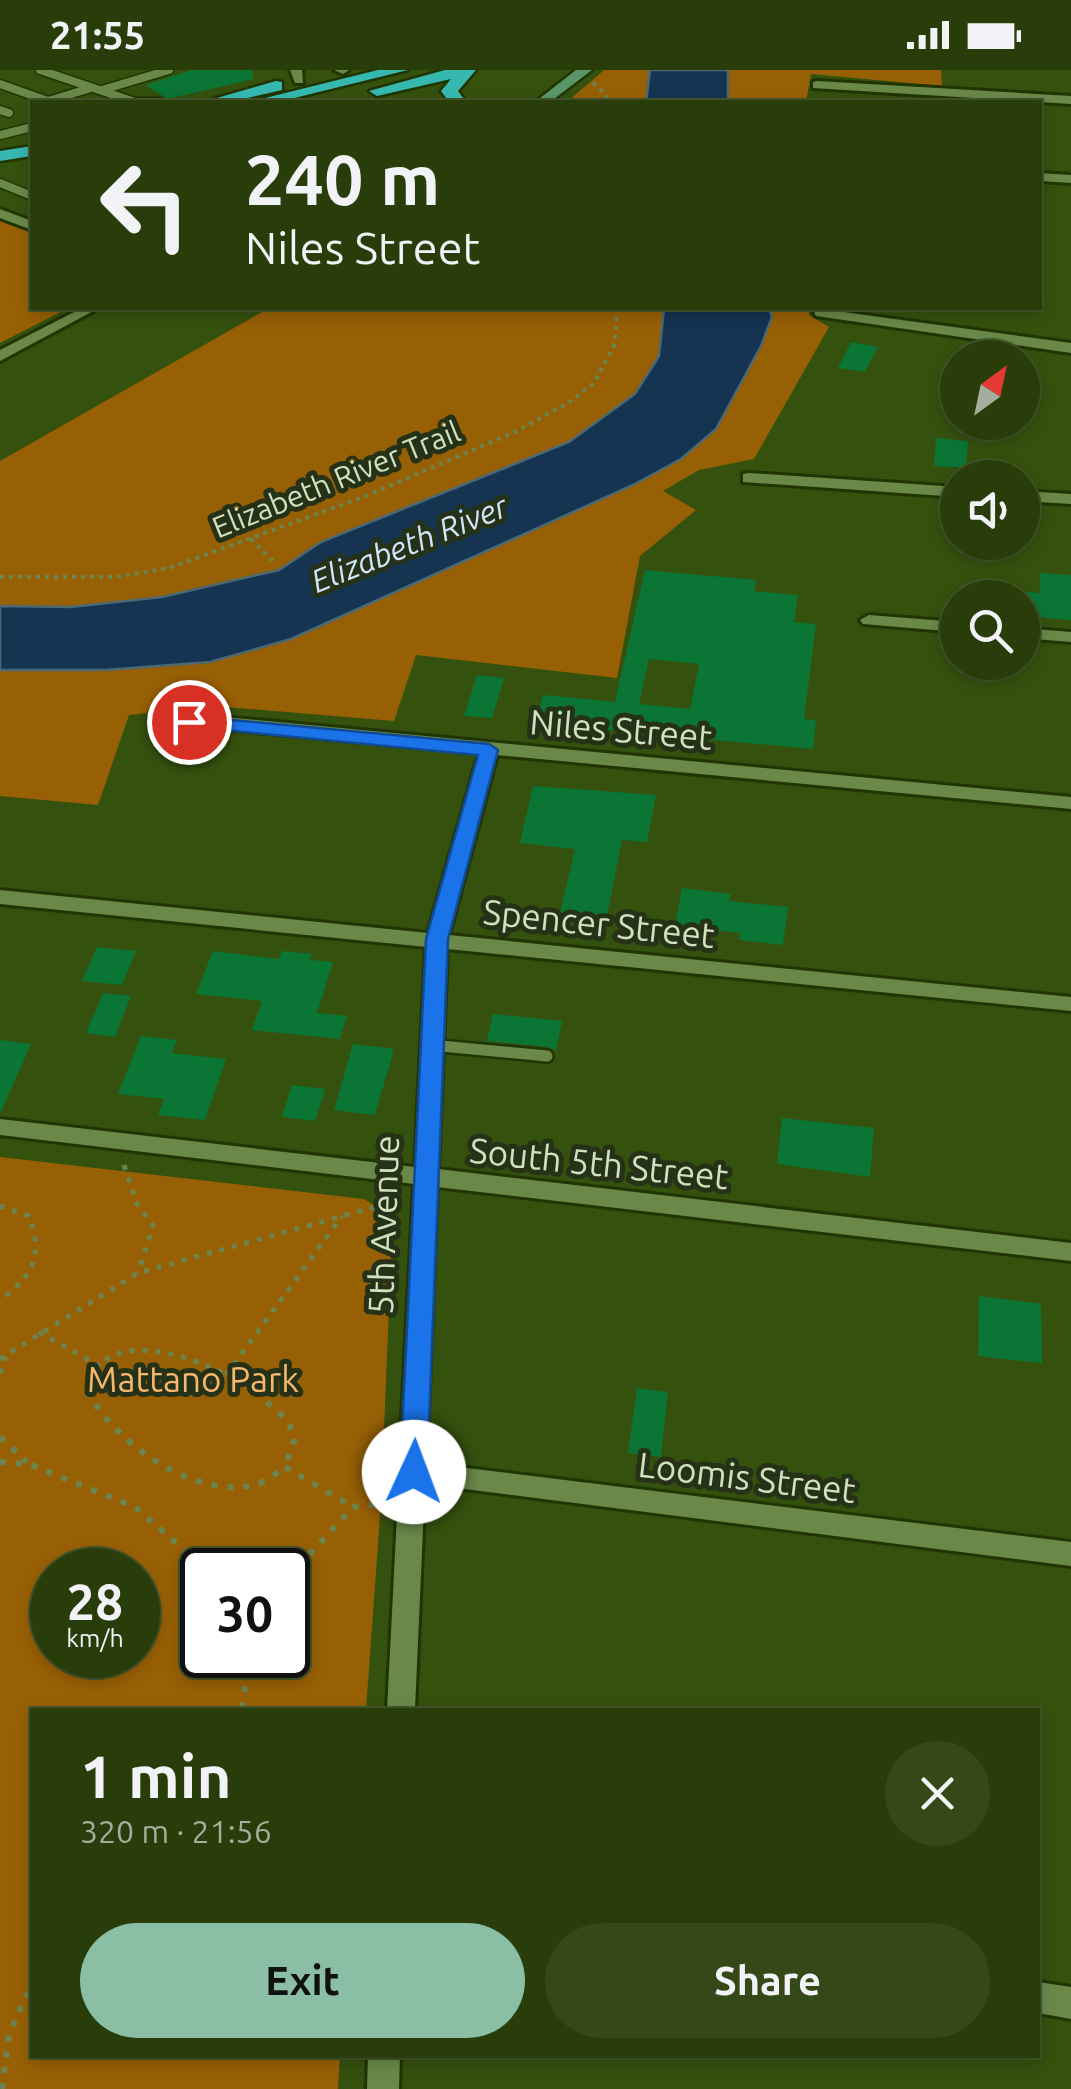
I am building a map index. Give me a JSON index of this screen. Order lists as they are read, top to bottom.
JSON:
{
  "streets": {
    "street": [
      "Niles Street",
      "Spencer Street",
      "South 5th Street",
      "5th Avenue",
      "Loomis Street"
    ],
    "path": ["Elizabeth River Trail"]
  },
  "crossings": [
    ["Niles Street", "5th Avenue"],
    ["Spencer Street", "5th Avenue"],
    ["South 5th Street", "5th Avenue"],
    ["5th Avenue", "Loomis Street"]
  ],
  "water": ["Elizabeth River"],
  "parks": ["Mattano Park"],
  "north": "top right",
  "page": {
    "status": "21:55",
    "turn": ["240 m", "Niles Street"],
    "speed": "28 km/h",
    "limit": "30",
    "heading": ["1 min", "320 m · 21:56"],
    "buttons": ["Exit", "Share"]
  }
}
